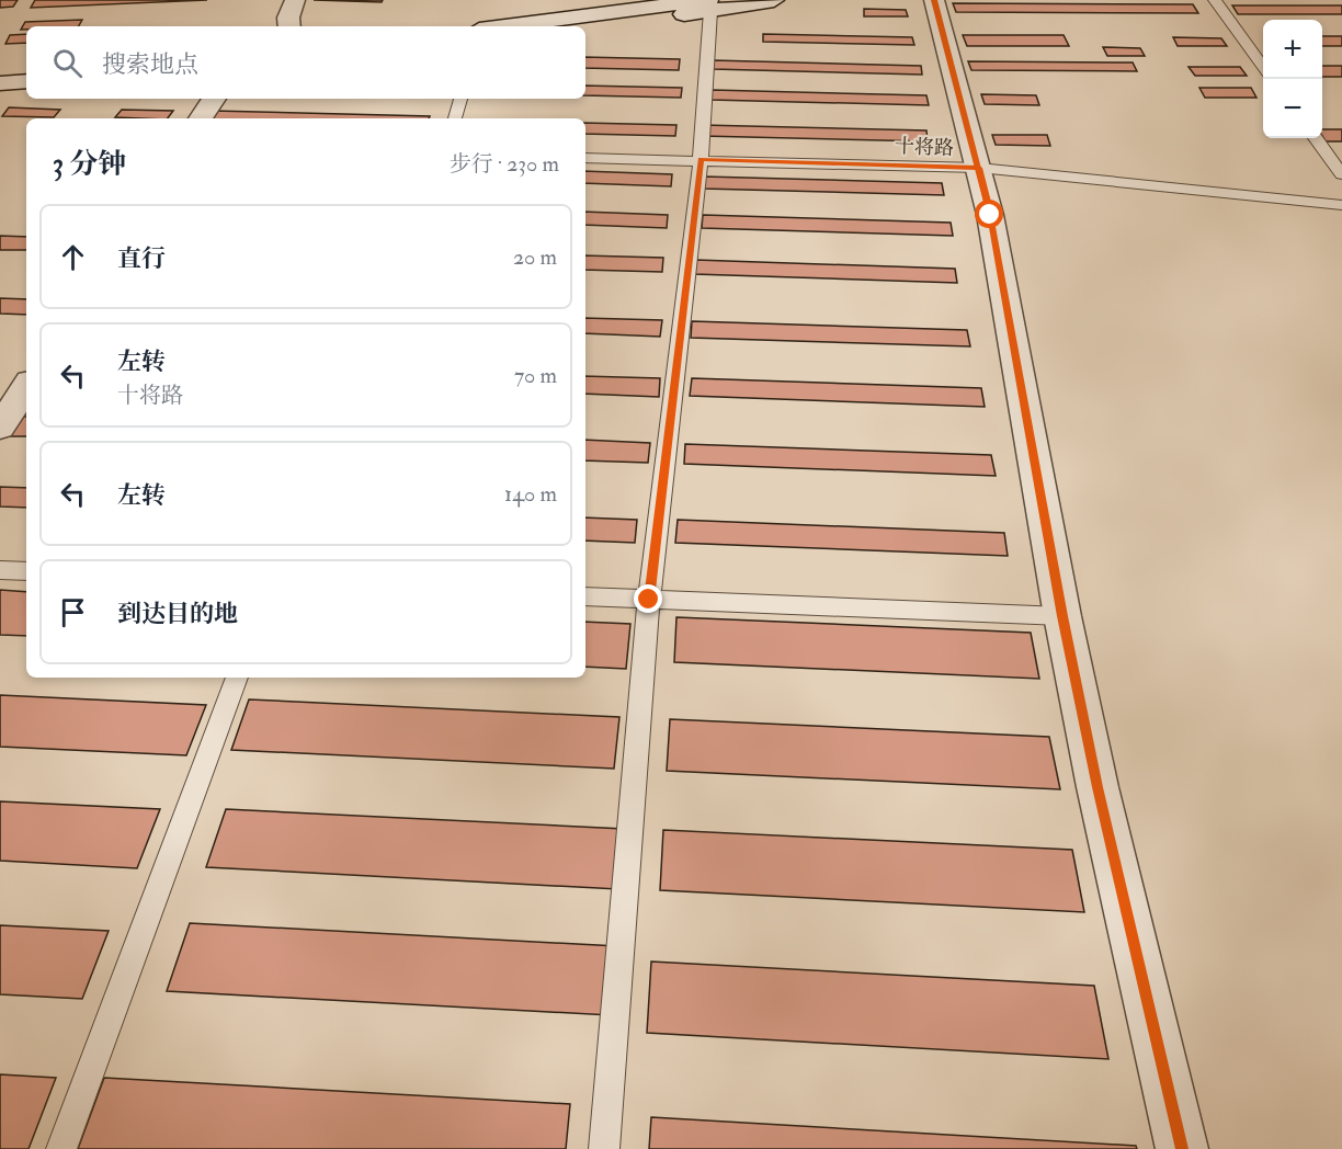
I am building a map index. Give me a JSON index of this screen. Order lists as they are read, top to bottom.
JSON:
{
  "streets": {
    "lane": ["十将路"]
  },
  "page": {
    "map_buttons": ["+", "−"],
    "search": "搜索地点",
    "heading": ["3 分钟", "步行 · 230 m"],
    "list": [
      ["直行", "20 m"],
      ["左转", "十将路", "70 m"],
      ["左转", "140 m"],
      "到达目的地"
    ]
  }
}
